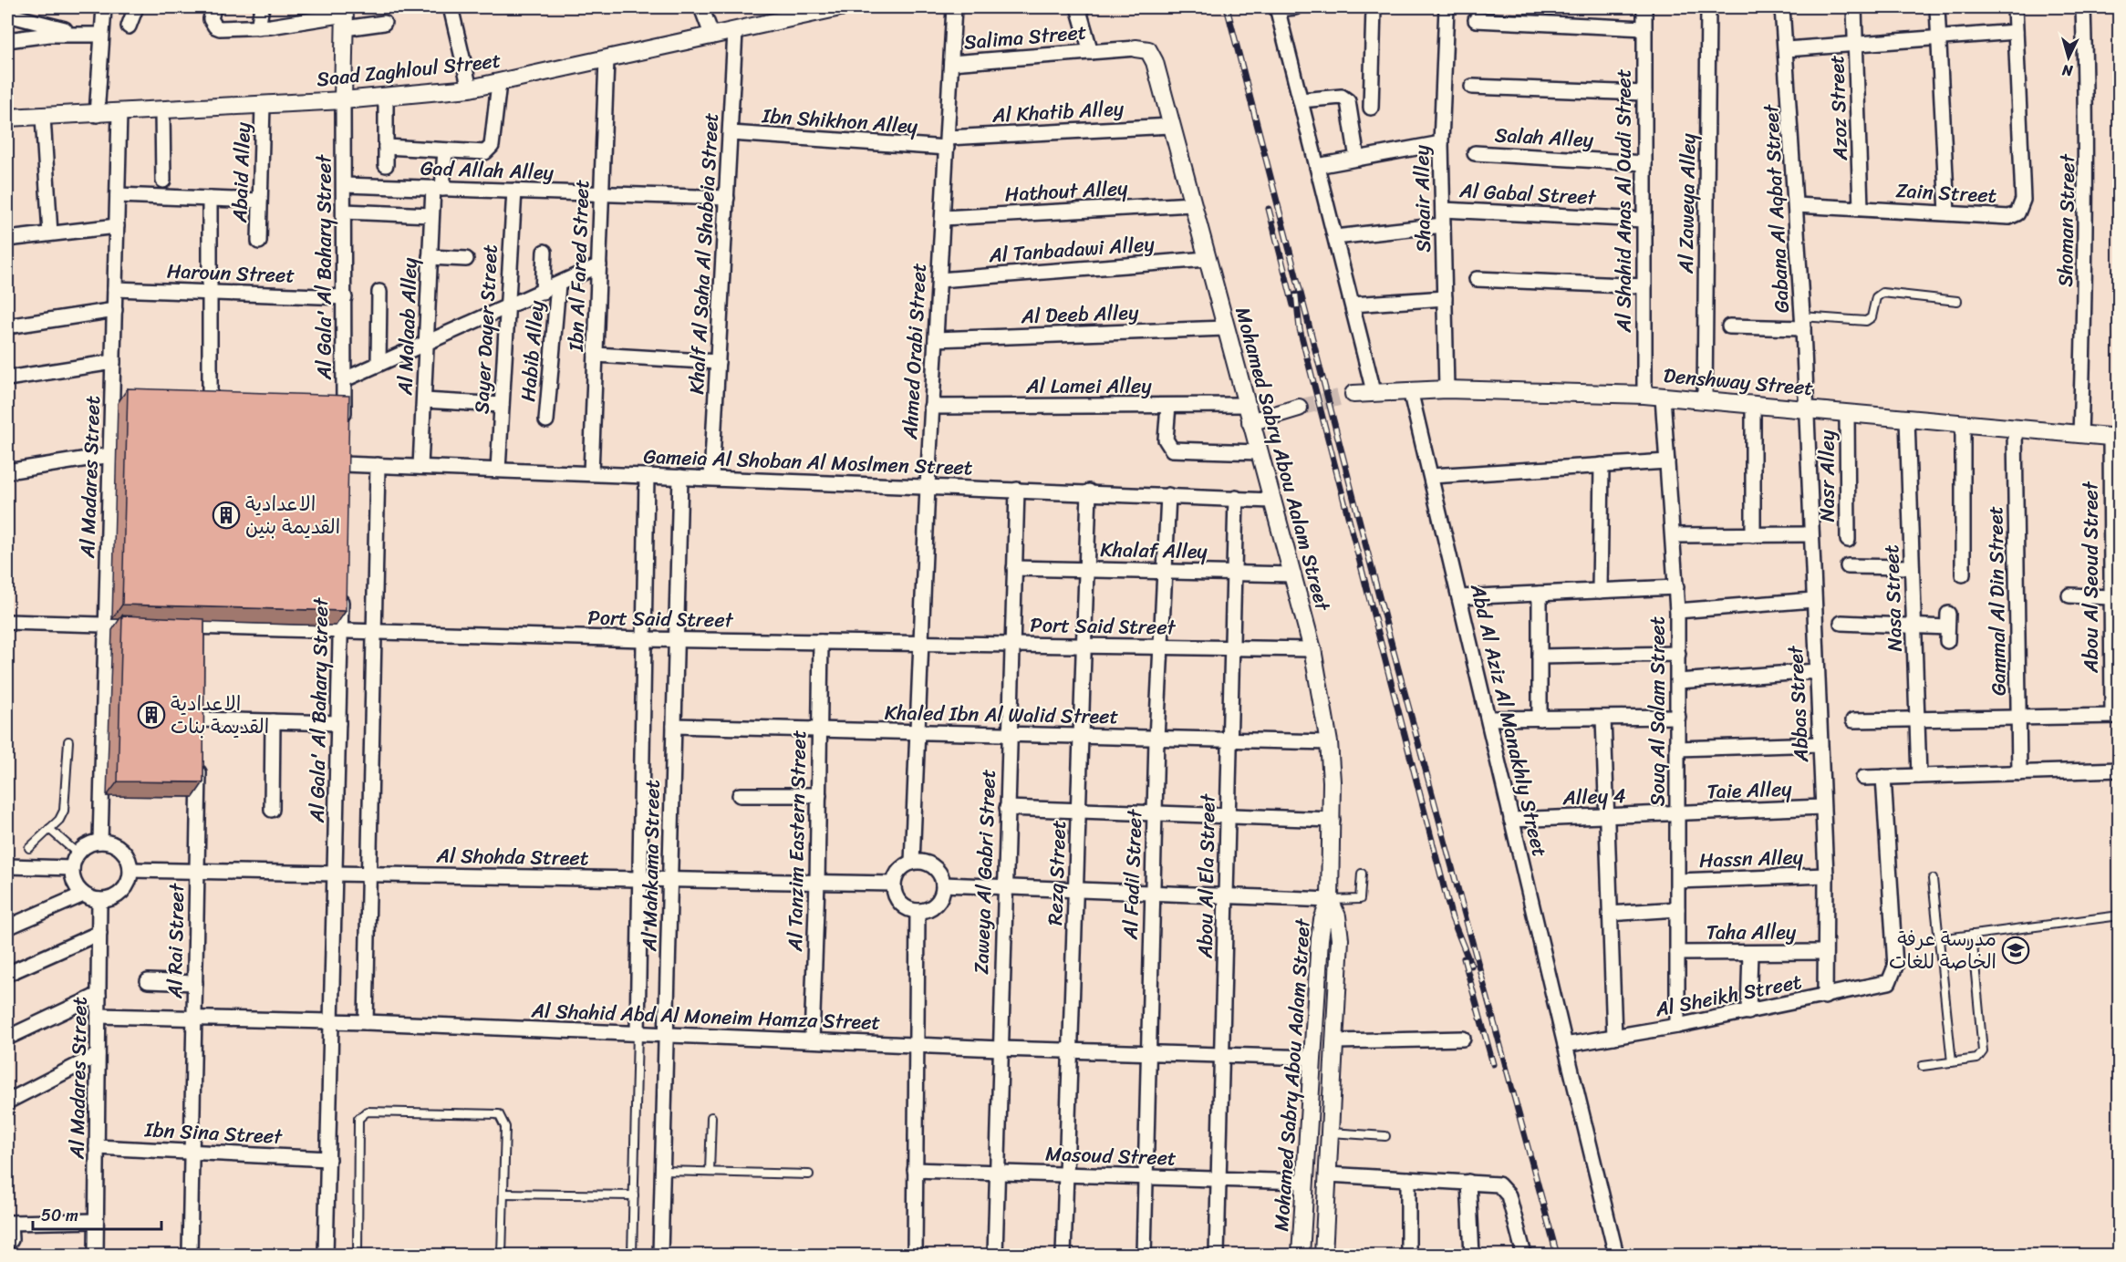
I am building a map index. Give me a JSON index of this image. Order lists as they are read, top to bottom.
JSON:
{
  "streets": {
    "street": [
      "Salima Street",
      "Saad Zaghloul Street",
      "Azoz Street",
      "Al Khatib Alley",
      "Ibn Shikhon Alley",
      "Salah Alley",
      "Gad Allah Alley",
      "Abaid Alley",
      "Hathout Alley",
      "Zain Street",
      "Al Gabal Street",
      "Shaair Alley",
      "Al Shahid Anas Al Oudi Street",
      "Al Zaweya Alley",
      "Gabana Al Aqbat Street",
      "Shoman Street",
      "Al Tanbadawi Alley",
      "Khalf Al Saha Al Shabeia Street",
      "Ibn Al Fared Street",
      "Al Gala' Al Bahary Street",
      "Haroun Street",
      "Al Deeb Alley",
      "Al Malaab Alley",
      "Sayer Dayer Street",
      "Habib Alley",
      "Ahmed Orabi Street",
      "Denshway Street",
      "Al Lamei Alley",
      "Mohamed Sabry Abou Aalam Street",
      "Gameia Al Shoban Al Moslmen Street",
      "Nasr Alley",
      "Al Madares Street",
      "Khalaf Alley",
      "Abou Al Seoud Street",
      "Nasa Street",
      "Gammal Al Din Street",
      "Port Said Street",
      "Abbas Street",
      "Souq Al Salam Street",
      "Khaled Ibn Al Walid Street",
      "Abd Al Aziz Al Manakhly Street",
      "Taie Alley",
      "Alley 4",
      "Al Tanzim Eastern Street",
      "Al Shohda Street",
      "Hassn Alley",
      "Al Mahkama Street",
      "Zaweya Al Gabri Street",
      "Rezq Street",
      "Al Fadil Street",
      "Abou Al Ela Street",
      "Taha Alley",
      "Al Rai Street",
      "Al Sheikh Street",
      "Al Shahid Abd Al Moneim Hamza Street",
      "Ibn Sina Street",
      "Masoud Street"
    ]
  },
  "crossings": [
    ["Salima Street", "Ahmed Orabi Street"],
    ["Salima Street", "Mohamed Sabry Abou Aalam Street"],
    ["Saad Zaghloul Street", "Abaid Alley"],
    ["Saad Zaghloul Street", "Khalf Al Saha Al Shabeia Street"],
    ["Saad Zaghloul Street", "Ibn Al Fared Street"],
    ["Saad Zaghloul Street", "Al Gala' Al Bahary Street"],
    ["Saad Zaghloul Street", "Al Madares Street"],
    ["Azoz Street", "Zain Street"],
    ["Al Khatib Alley", "Ibn Shikhon Alley"],
    ["Al Khatib Alley", "Ahmed Orabi Street"],
    ["Al Khatib Alley", "Mohamed Sabry Abou Aalam Street"],
    ["Ibn Shikhon Alley", "Khalf Al Saha Al Shabeia Street"],
    ["Ibn Shikhon Alley", "Ahmed Orabi Street"],
    ["Salah Alley", "Al Shahid Anas Al Oudi Street"],
    ["Gad Allah Alley", "Khalf Al Saha Al Shabeia Street"],
    ["Gad Allah Alley", "Ibn Al Fared Street"],
    ["Gad Allah Alley", "Al Gala' Al Bahary Street"],
    ["Gad Allah Alley", "Al Malaab Alley"],
    ["Gad Allah Alley", "Sayer Dayer Street"],
    ["Hathout Alley", "Ahmed Orabi Street"],
    ["Hathout Alley", "Mohamed Sabry Abou Aalam Street"],
    ["Zain Street", "Gabana Al Aqbat Street"],
    ["Al Gabal Street", "Shaair Alley"],
    ["Al Gabal Street", "Al Shahid Anas Al Oudi Street"],
    ["Shaair Alley", "Denshway Street"],
    ["Al Shahid Anas Al Oudi Street", "Denshway Street"],
    ["Al Zaweya Alley", "Denshway Street"],
    ["Gabana Al Aqbat Street", "Denshway Street"],
    ["Gabana Al Aqbat Street", "Abbas Street"],
    ["Shoman Street", "Denshway Street"],
    ["Al Tanbadawi Alley", "Ahmed Orabi Street"],
    ["Al Tanbadawi Alley", "Mohamed Sabry Abou Aalam Street"],
    ["Khalf Al Saha Al Shabeia Street", "Gameia Al Shoban Al Moslmen Street"],
    ["Ibn Al Fared Street", "Gameia Al Shoban Al Moslmen Street"],
    ["Al Gala' Al Bahary Street", "Haroun Street"],
    ["Al Gala' Al Bahary Street", "Port Said Street"],
    ["Al Gala' Al Bahary Street", "Al Shohda Street"],
    ["Al Gala' Al Bahary Street", "Al Shahid Abd Al Moneim Hamza Street"],
    ["Al Gala' Al Bahary Street", "Ibn Sina Street"],
    ["Haroun Street", "Al Madares Street"],
    ["Al Deeb Alley", "Ahmed Orabi Street"],
    ["Al Deeb Alley", "Mohamed Sabry Abou Aalam Street"],
    ["Al Malaab Alley", "Gameia Al Shoban Al Moslmen Street"],
    ["Sayer Dayer Street", "Gameia Al Shoban Al Moslmen Street"],
    ["Ahmed Orabi Street", "Al Lamei Alley"],
    ["Ahmed Orabi Street", "Gameia Al Shoban Al Moslmen Street"],
    ["Ahmed Orabi Street", "Port Said Street"],
    ["Ahmed Orabi Street", "Khaled Ibn Al Walid Street"],
    ["Ahmed Orabi Street", "Al Shohda Street"],
    ["Denshway Street", "Nasr Alley"],
    ["Denshway Street", "Abou Al Seoud Street"],
    ["Denshway Street", "Nasa Street"],
    ["Denshway Street", "Gammal Al Din Street"],
    ["Denshway Street", "Abbas Street"],
    ["Denshway Street", "Souq Al Salam Street"],
    ["Denshway Street", "Abd Al Aziz Al Manakhly Street"],
    ["Al Lamei Alley", "Mohamed Sabry Abou Aalam Street"],
    ["Mohamed Sabry Abou Aalam Street", "Gameia Al Shoban Al Moslmen Street"],
    ["Mohamed Sabry Abou Aalam Street", "Khalaf Alley"],
    ["Mohamed Sabry Abou Aalam Street", "Port Said Street"],
    ["Mohamed Sabry Abou Aalam Street", "Khaled Ibn Al Walid Street"],
    ["Mohamed Sabry Abou Aalam Street", "Al Shahid Abd Al Moneim Hamza Street"],
    ["Mohamed Sabry Abou Aalam Street", "Masoud Street"],
    ["Gameia Al Shoban Al Moslmen Street", "Al Mahkama Street"],
    ["Gameia Al Shoban Al Moslmen Street", "Zaweya Al Gabri Street"],
    ["Gameia Al Shoban Al Moslmen Street", "Rezq Street"],
    ["Gameia Al Shoban Al Moslmen Street", "Al Fadil Street"],
    ["Gameia Al Shoban Al Moslmen Street", "Abou Al Ela Street"],
    ["Al Madares Street", "Al Shohda Street"],
    ["Al Madares Street", "Al Shahid Abd Al Moneim Hamza Street"],
    ["Al Madares Street", "Ibn Sina Street"],
    ["Khalaf Alley", "Zaweya Al Gabri Street"],
    ["Khalaf Alley", "Rezq Street"],
    ["Khalaf Alley", "Al Fadil Street"],
    ["Khalaf Alley", "Abou Al Ela Street"],
    ["Port Said Street", "Al Tanzim Eastern Street"],
    ["Port Said Street", "Al Mahkama Street"],
    ["Port Said Street", "Zaweya Al Gabri Street"],
    ["Port Said Street", "Rezq Street"],
    ["Port Said Street", "Al Fadil Street"],
    ["Port Said Street", "Abou Al Ela Street"],
    ["Abbas Street", "Taie Alley"],
    ["Abbas Street", "Hassn Alley"],
    ["Abbas Street", "Taha Alley"],
    ["Abbas Street", "Al Sheikh Street"],
    ["Souq Al Salam Street", "Taie Alley"],
    ["Souq Al Salam Street", "Alley 4"],
    ["Souq Al Salam Street", "Hassn Alley"],
    ["Souq Al Salam Street", "Taha Alley"],
    ["Souq Al Salam Street", "Al Sheikh Street"],
    ["Khaled Ibn Al Walid Street", "Al Tanzim Eastern Street"],
    ["Khaled Ibn Al Walid Street", "Al Mahkama Street"],
    ["Khaled Ibn Al Walid Street", "Zaweya Al Gabri Street"],
    ["Khaled Ibn Al Walid Street", "Rezq Street"],
    ["Khaled Ibn Al Walid Street", "Al Fadil Street"],
    ["Khaled Ibn Al Walid Street", "Abou Al Ela Street"],
    ["Abd Al Aziz Al Manakhly Street", "Alley 4"],
    ["Abd Al Aziz Al Manakhly Street", "Al Sheikh Street"],
    ["Taie Alley", "Alley 4"],
    ["Al Tanzim Eastern Street", "Al Shohda Street"],
    ["Al Tanzim Eastern Street", "Al Shahid Abd Al Moneim Hamza Street"],
    ["Al Shohda Street", "Al Mahkama Street"],
    ["Al Shohda Street", "Al Rai Street"],
    ["Al Mahkama Street", "Al Shahid Abd Al Moneim Hamza Street"],
    ["Zaweya Al Gabri Street", "Al Shahid Abd Al Moneim Hamza Street"],
    ["Zaweya Al Gabri Street", "Masoud Street"],
    ["Rezq Street", "Al Shahid Abd Al Moneim Hamza Street"],
    ["Rezq Street", "Masoud Street"],
    ["Al Fadil Street", "Al Shahid Abd Al Moneim Hamza Street"],
    ["Al Fadil Street", "Masoud Street"],
    ["Abou Al Ela Street", "Al Shahid Abd Al Moneim Hamza Street"],
    ["Abou Al Ela Street", "Masoud Street"],
    ["Al Rai Street", "Al Shahid Abd Al Moneim Hamza Street"],
    ["Al Rai Street", "Ibn Sina Street"]
  ],
  "places": {
    "building": ["الاعدادية القديمة بنين", "الاعدادية القديمة بنات"],
    "school or university": ["مدرسة عرفة الخاصة للغات"]
  },
  "scale_bar": "50 m",
  "north": "bottom"
}
